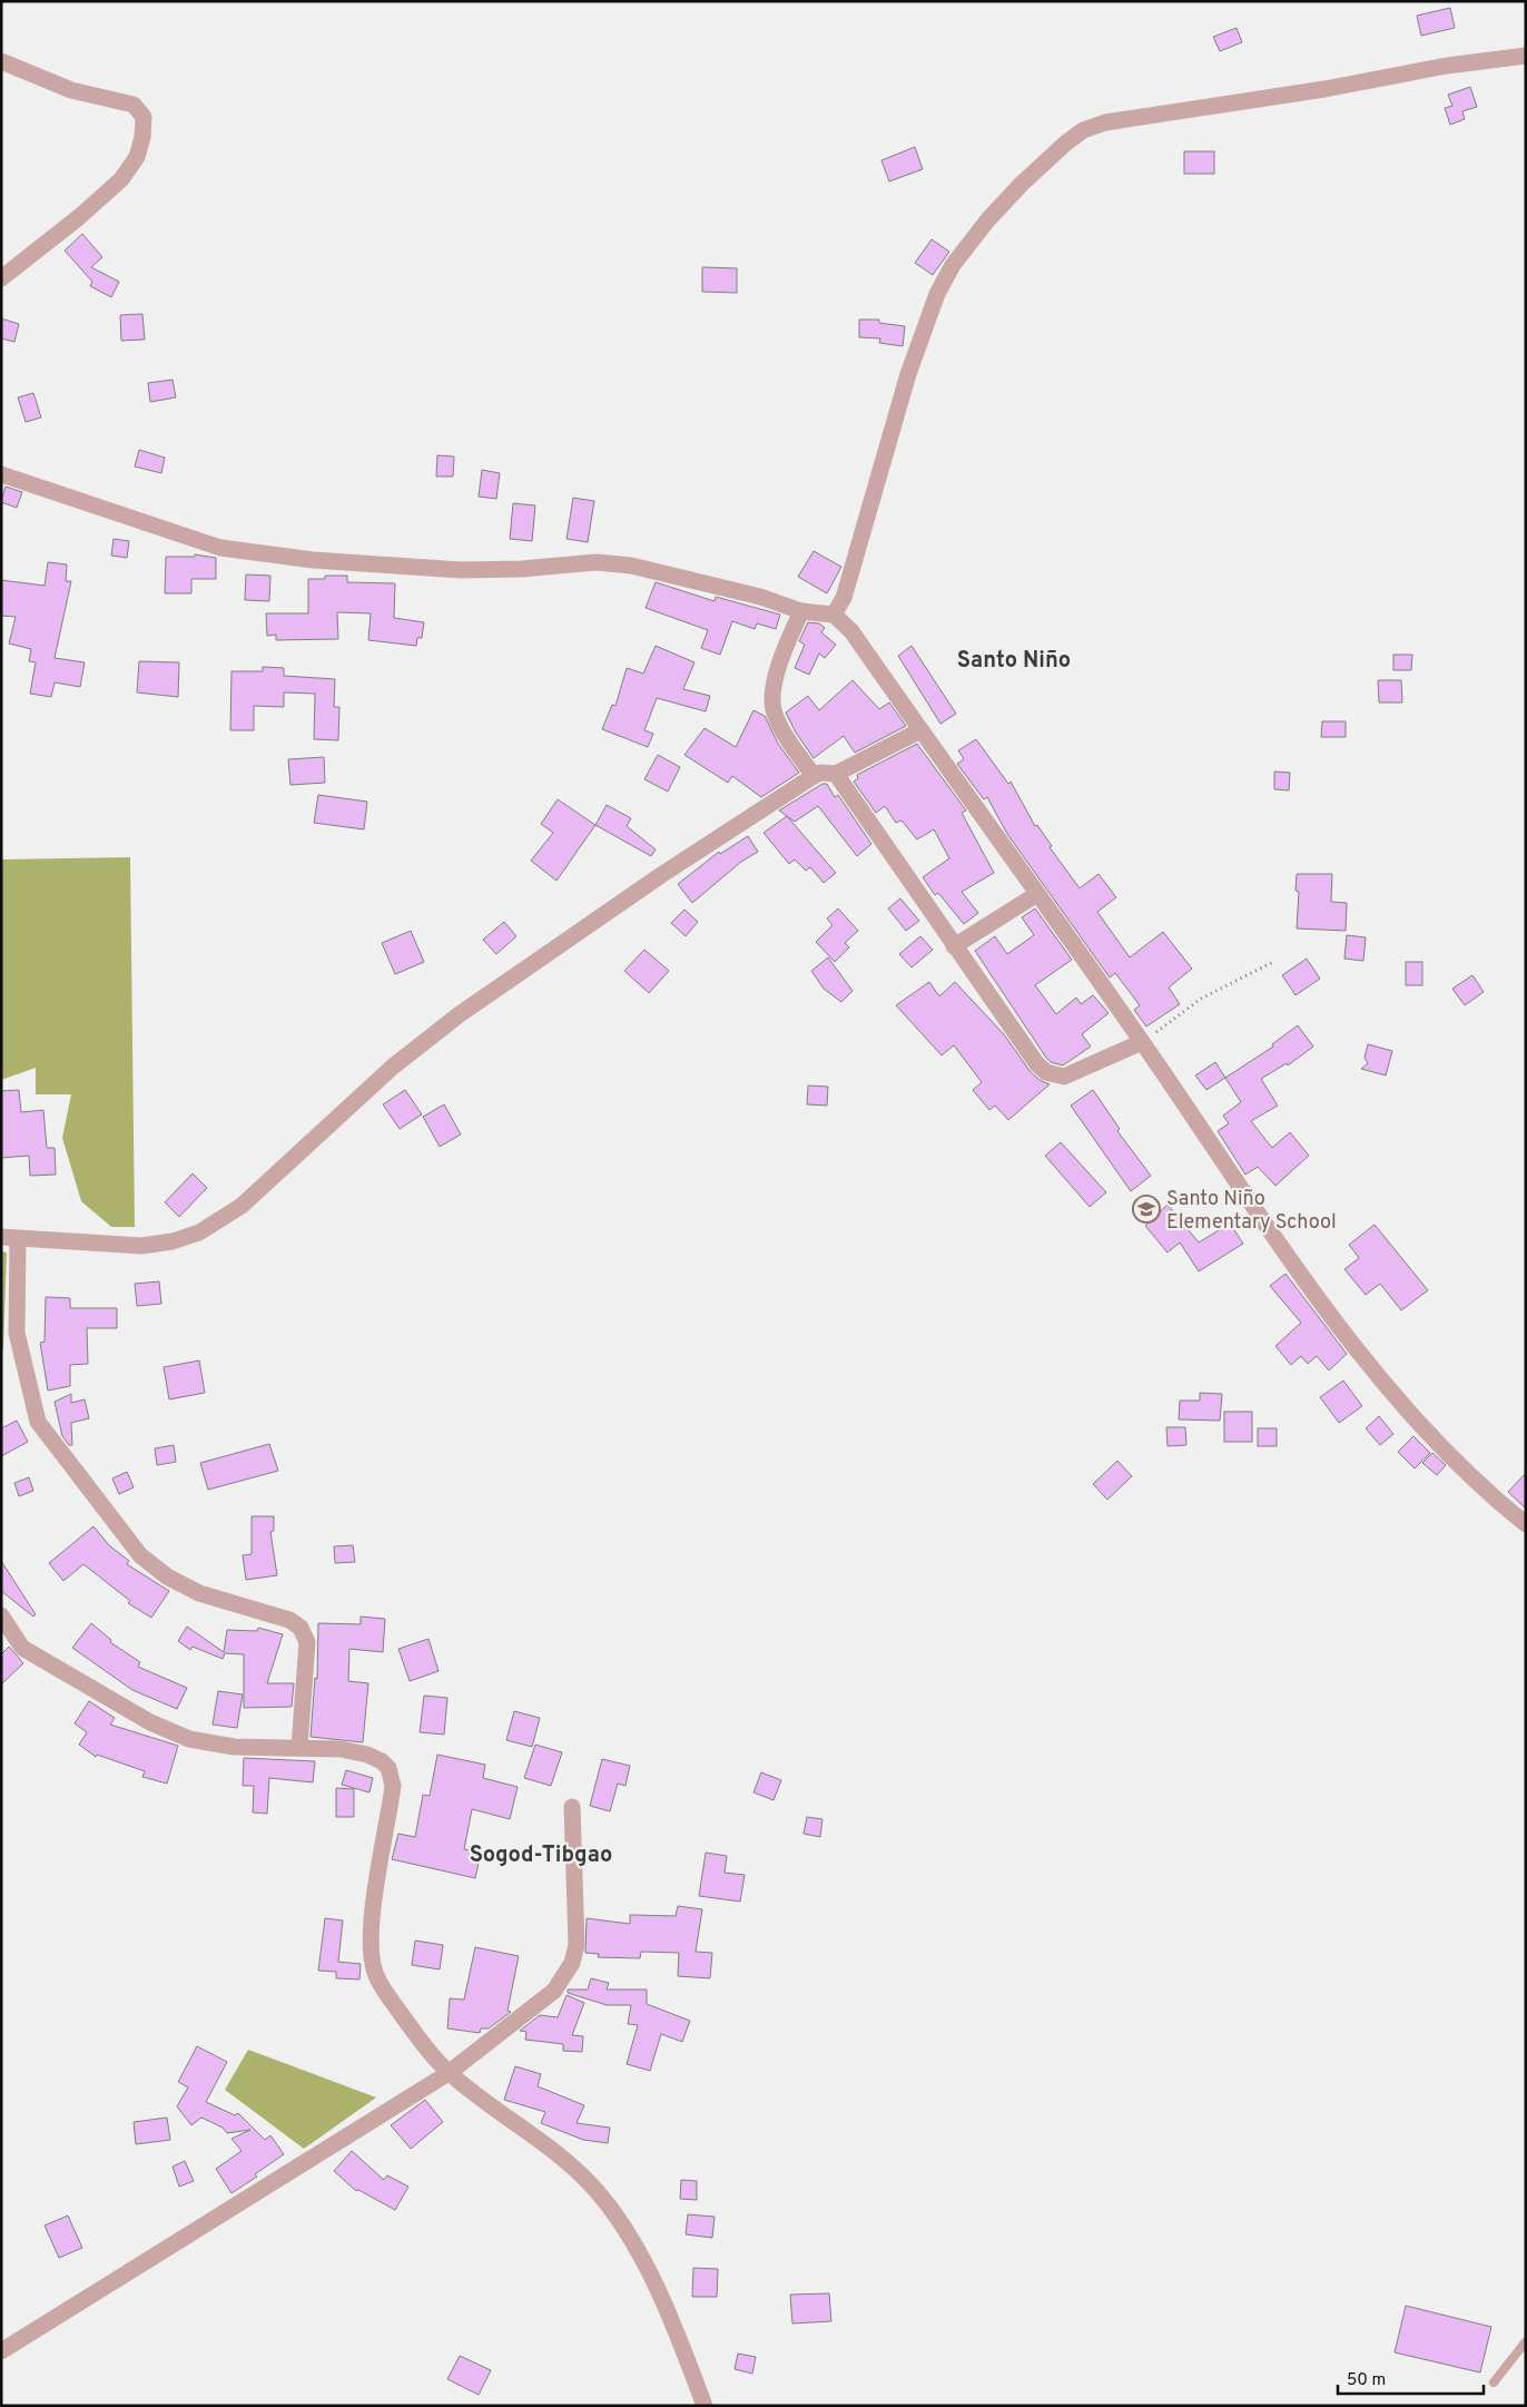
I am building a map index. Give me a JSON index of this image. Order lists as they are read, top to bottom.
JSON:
{
  "districts": ["Santo Niño", "Sogod-Tibgao"],
  "places": {
    "school or university": ["Santo Niño Elementary School"]
  },
  "scale_bar": "50 m"
}
